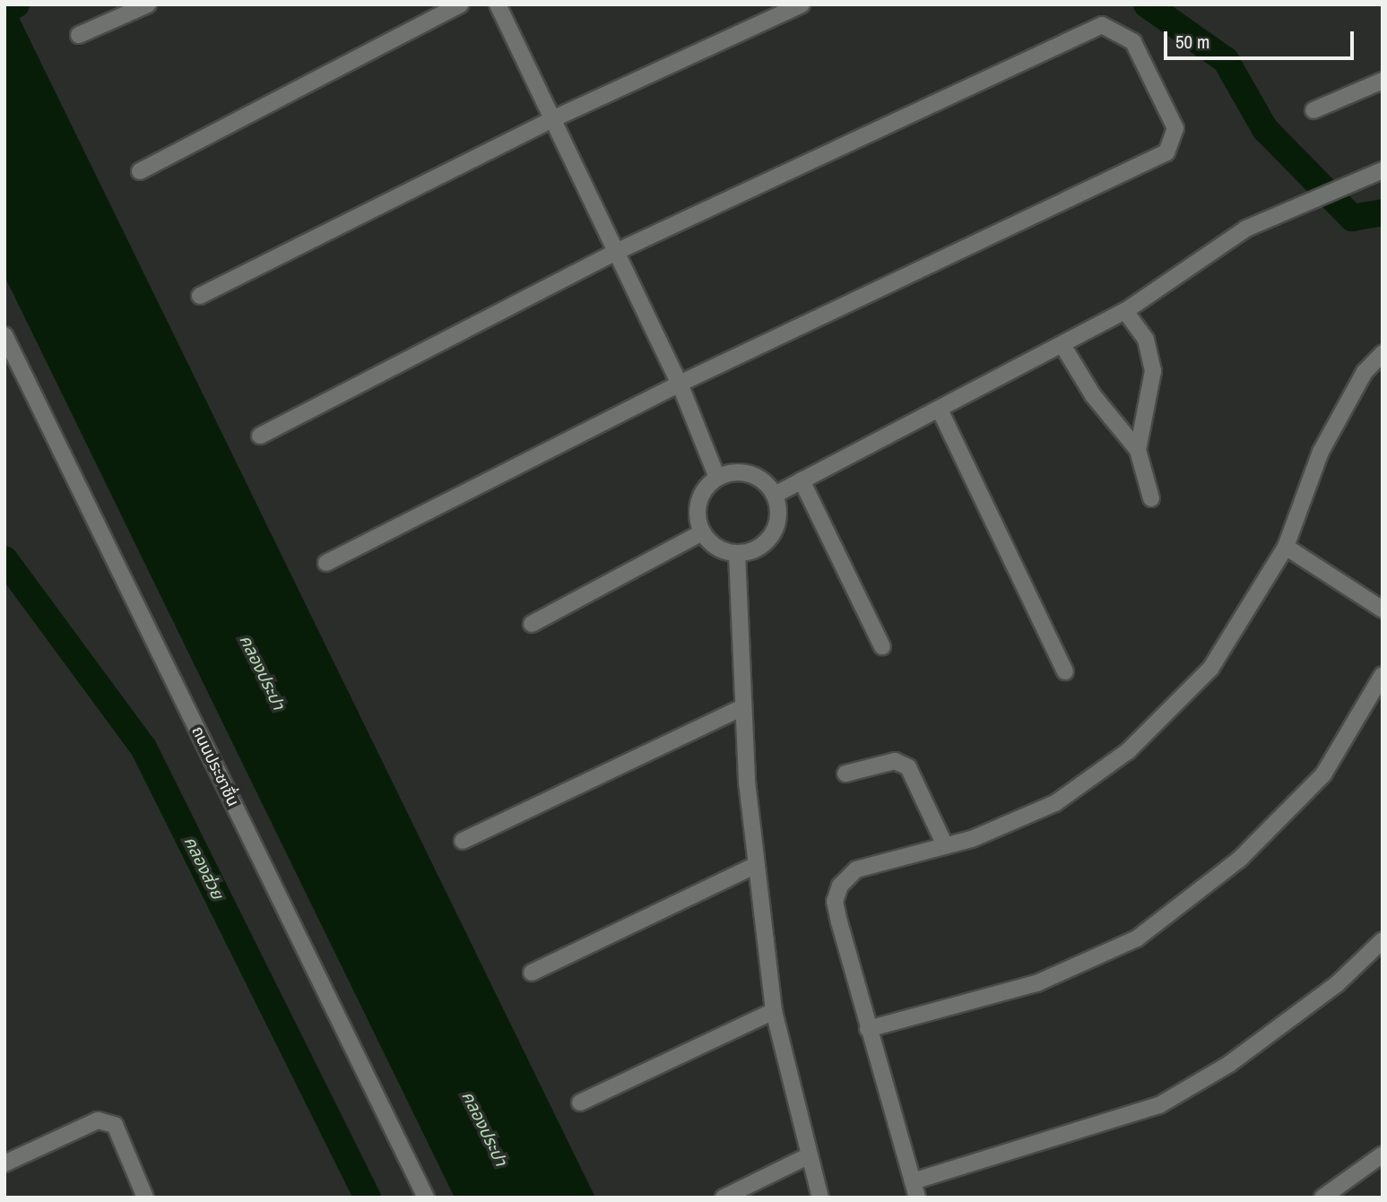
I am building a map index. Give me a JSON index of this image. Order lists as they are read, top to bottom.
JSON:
{
  "streets": {
    "street": ["ถนนประชาชื่น"]
  },
  "water": ["คลองประปา", "คลองส่วย"],
  "scale_bar": "50 m"
}
